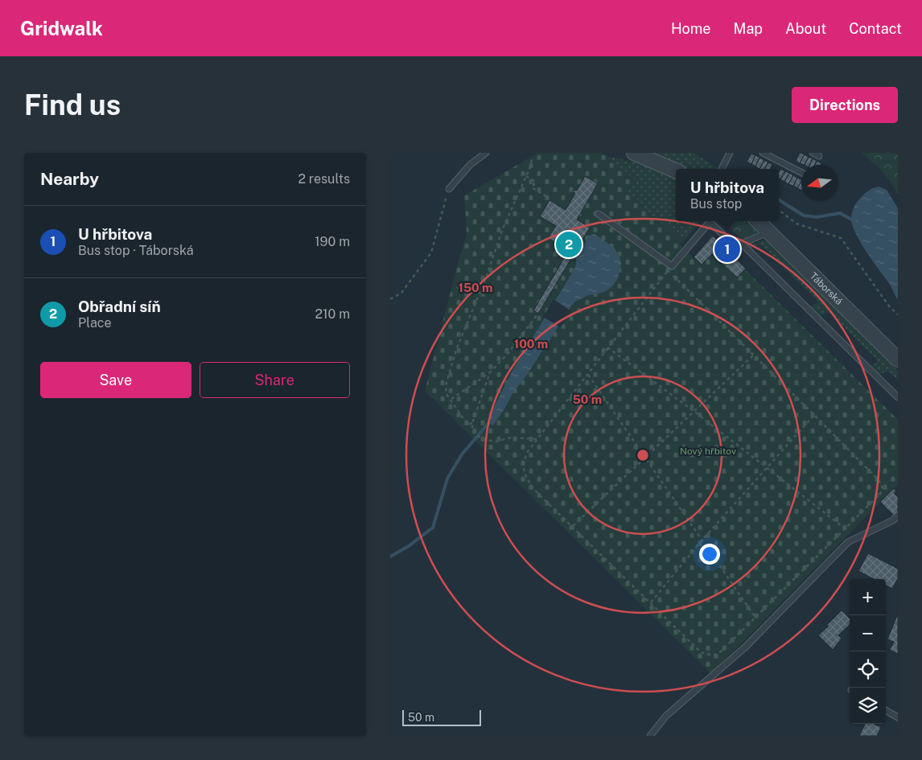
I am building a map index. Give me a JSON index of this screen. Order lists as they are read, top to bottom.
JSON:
{
  "streets": {
    "street": ["Táborská"]
  },
  "parks": ["Nový hřbitov"],
  "scale_bar": "50 m",
  "north": "left",
  "page": {
    "header": "Gridwalk",
    "nav": [
      "Home",
      "Map",
      "About",
      "Contact"
    ],
    "buttons": [
      "Directions",
      ["Save", "Share"]
    ],
    "title": "Find us",
    "heading": ["Nearby", "2 results"],
    "popup": ["U hřbitova", "Bus stop"],
    "list": [
      {
        "mark": "1",
        "name": "U hřbitova",
        "note": "Bus stop · Táborská",
        "value": "190 m"
      },
      {
        "mark": "2",
        "name": "Obřadní síň",
        "note": "Place",
        "value": "210 m"
      }
    ],
    "pins": ["2", "1"],
    "map_buttons": ["+", "−"],
    "scale": "50 m"
  },
  "rings": ["150 m", "100 m", "50 m"]
}
